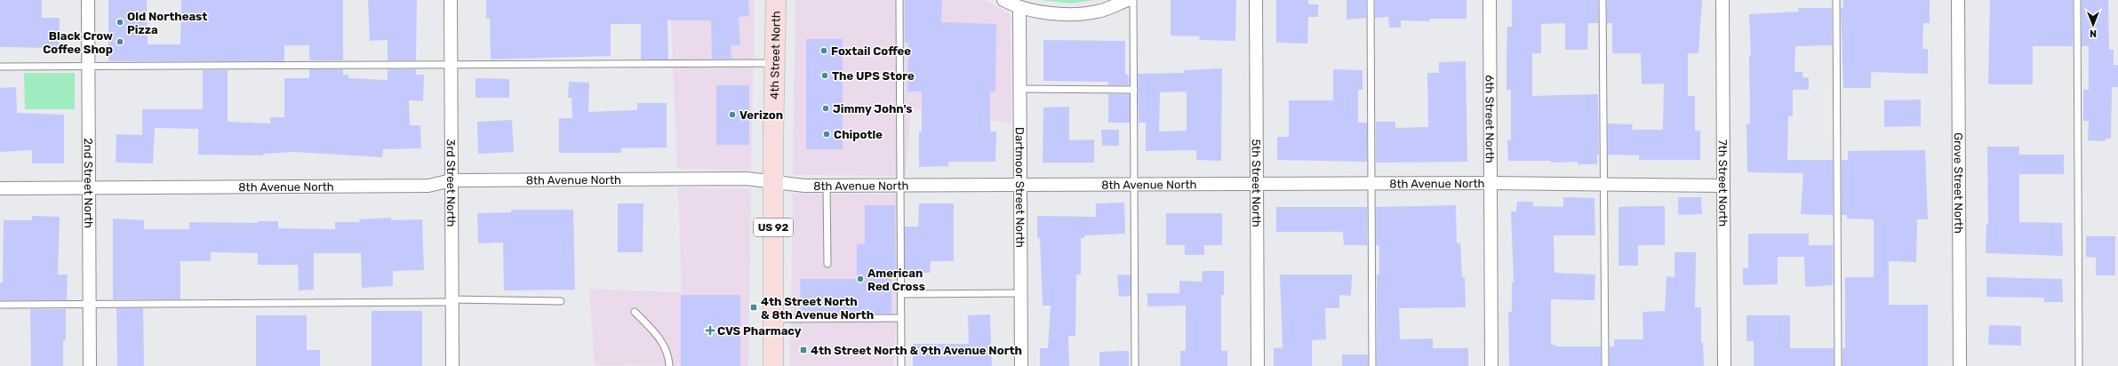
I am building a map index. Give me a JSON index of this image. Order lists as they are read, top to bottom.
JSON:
{
  "streets": {
    "main road": ["4th Street North", "US 92"],
    "street": [
      "6th Street North",
      "8th Avenue North",
      "2nd Street North",
      "3rd Street North",
      "5th Street North",
      "7th Street North",
      "Grove Street North",
      "Dartmoor Street North"
    ]
  },
  "crossings": [
    ["4th Street North", "8th Avenue North"],
    ["6th Street North", "8th Avenue North"],
    ["8th Avenue North", "2nd Street North"],
    ["8th Avenue North", "3rd Street North"],
    ["8th Avenue North", "5th Street North"],
    ["8th Avenue North", "7th Street North"],
    ["8th Avenue North", "Dartmoor Street North"]
  ],
  "places": {
    "other": [
      "Old Northeast Pizza",
      "Black Crow Coffee Shop",
      "Foxtail Coffee",
      "The UPS Store",
      "Jimmy John's",
      "Verizon",
      "Chipotle",
      "American Red Cross"
    ],
    "transit": ["4th Street North & 8th Avenue North", "4th Street North & 9th Avenue North"],
    "health": ["CVS Pharmacy"]
  },
  "north": "bottom"
}
